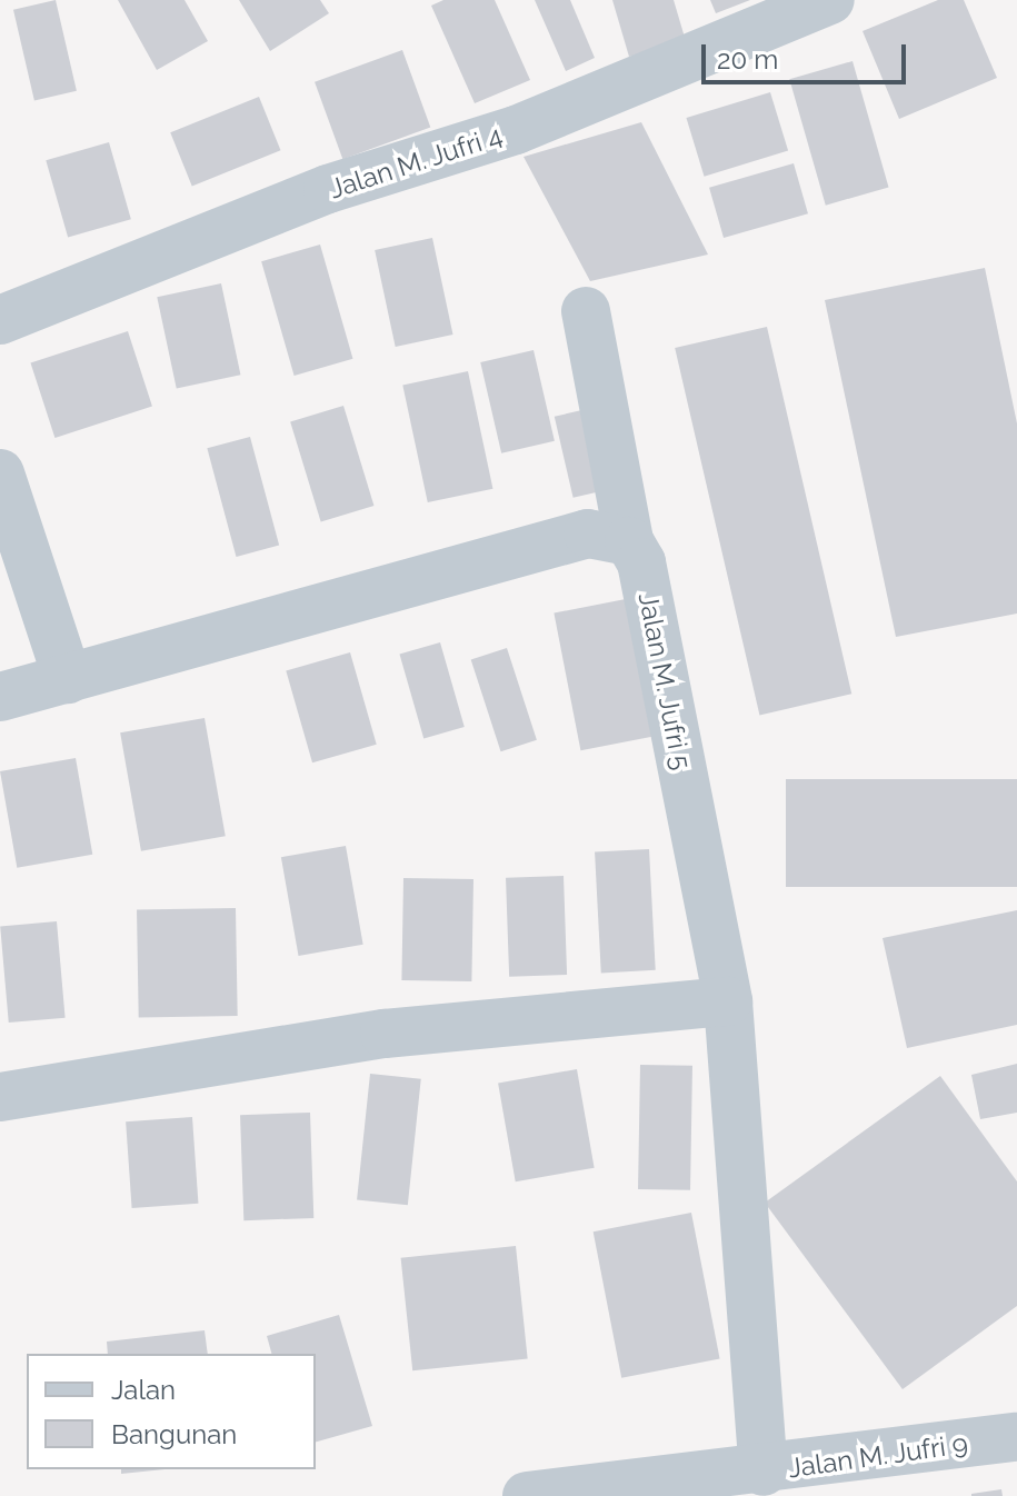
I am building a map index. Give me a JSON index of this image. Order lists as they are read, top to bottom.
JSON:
{
  "streets": {
    "street": ["Jalan M. Jufri 4", "Jalan M. Jufri 5", "Jalan M. Jufri 9"]
  },
  "crossings": [
    ["Jalan M. Jufri 5", "Jalan M. Jufri 9"]
  ],
  "legend": ["Jalan", "Bangunan"],
  "scale_bar": "20 m"
}
